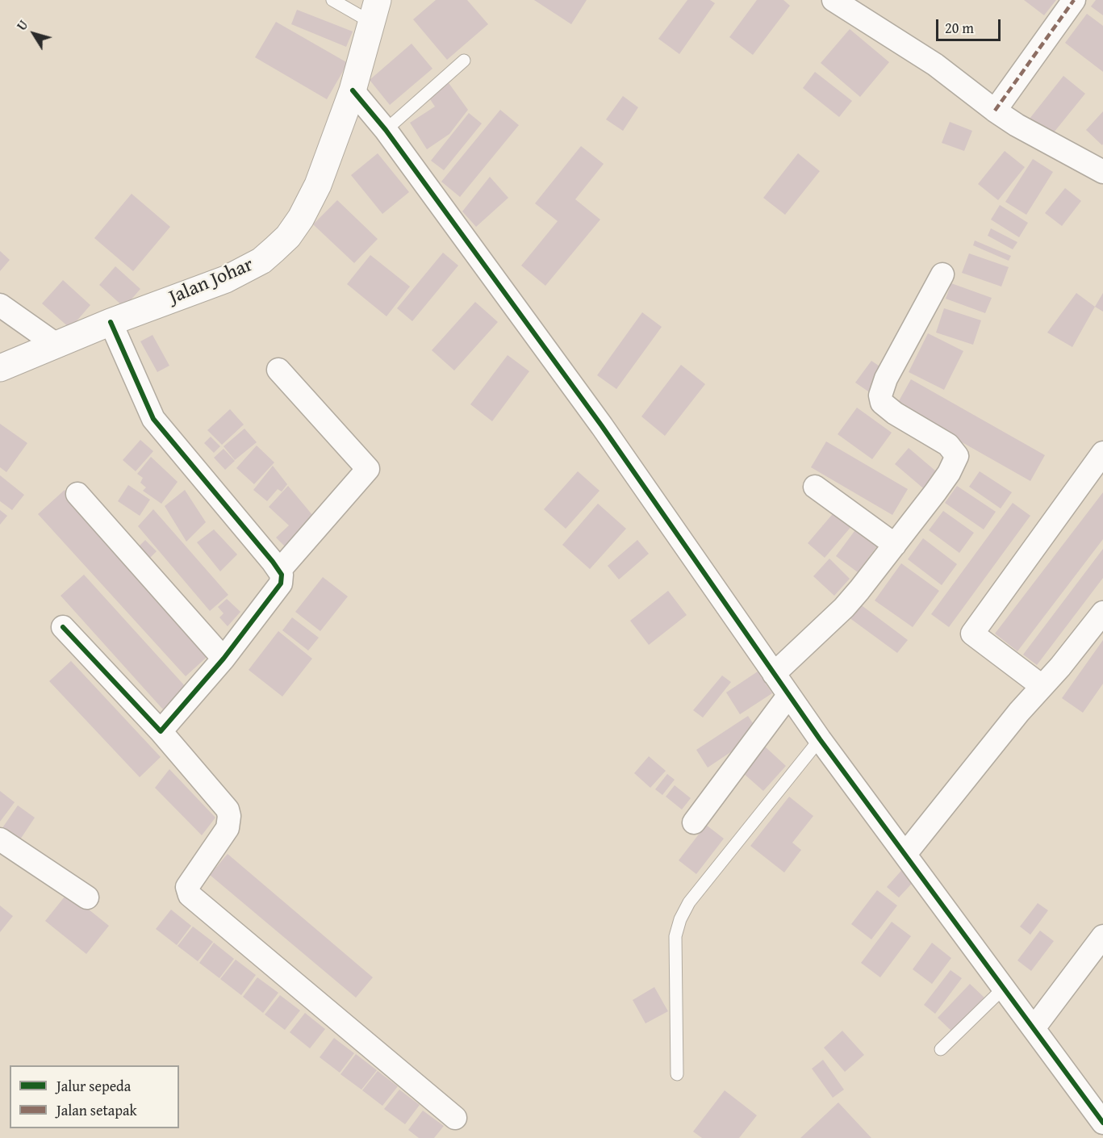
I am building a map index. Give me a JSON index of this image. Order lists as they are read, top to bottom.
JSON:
{
  "streets": {
    "street": ["Jalan Johar"]
  },
  "legend": ["Jalur sepeda", "Jalan setapak"],
  "scale_bar": "20 m",
  "north": "top left"
}
